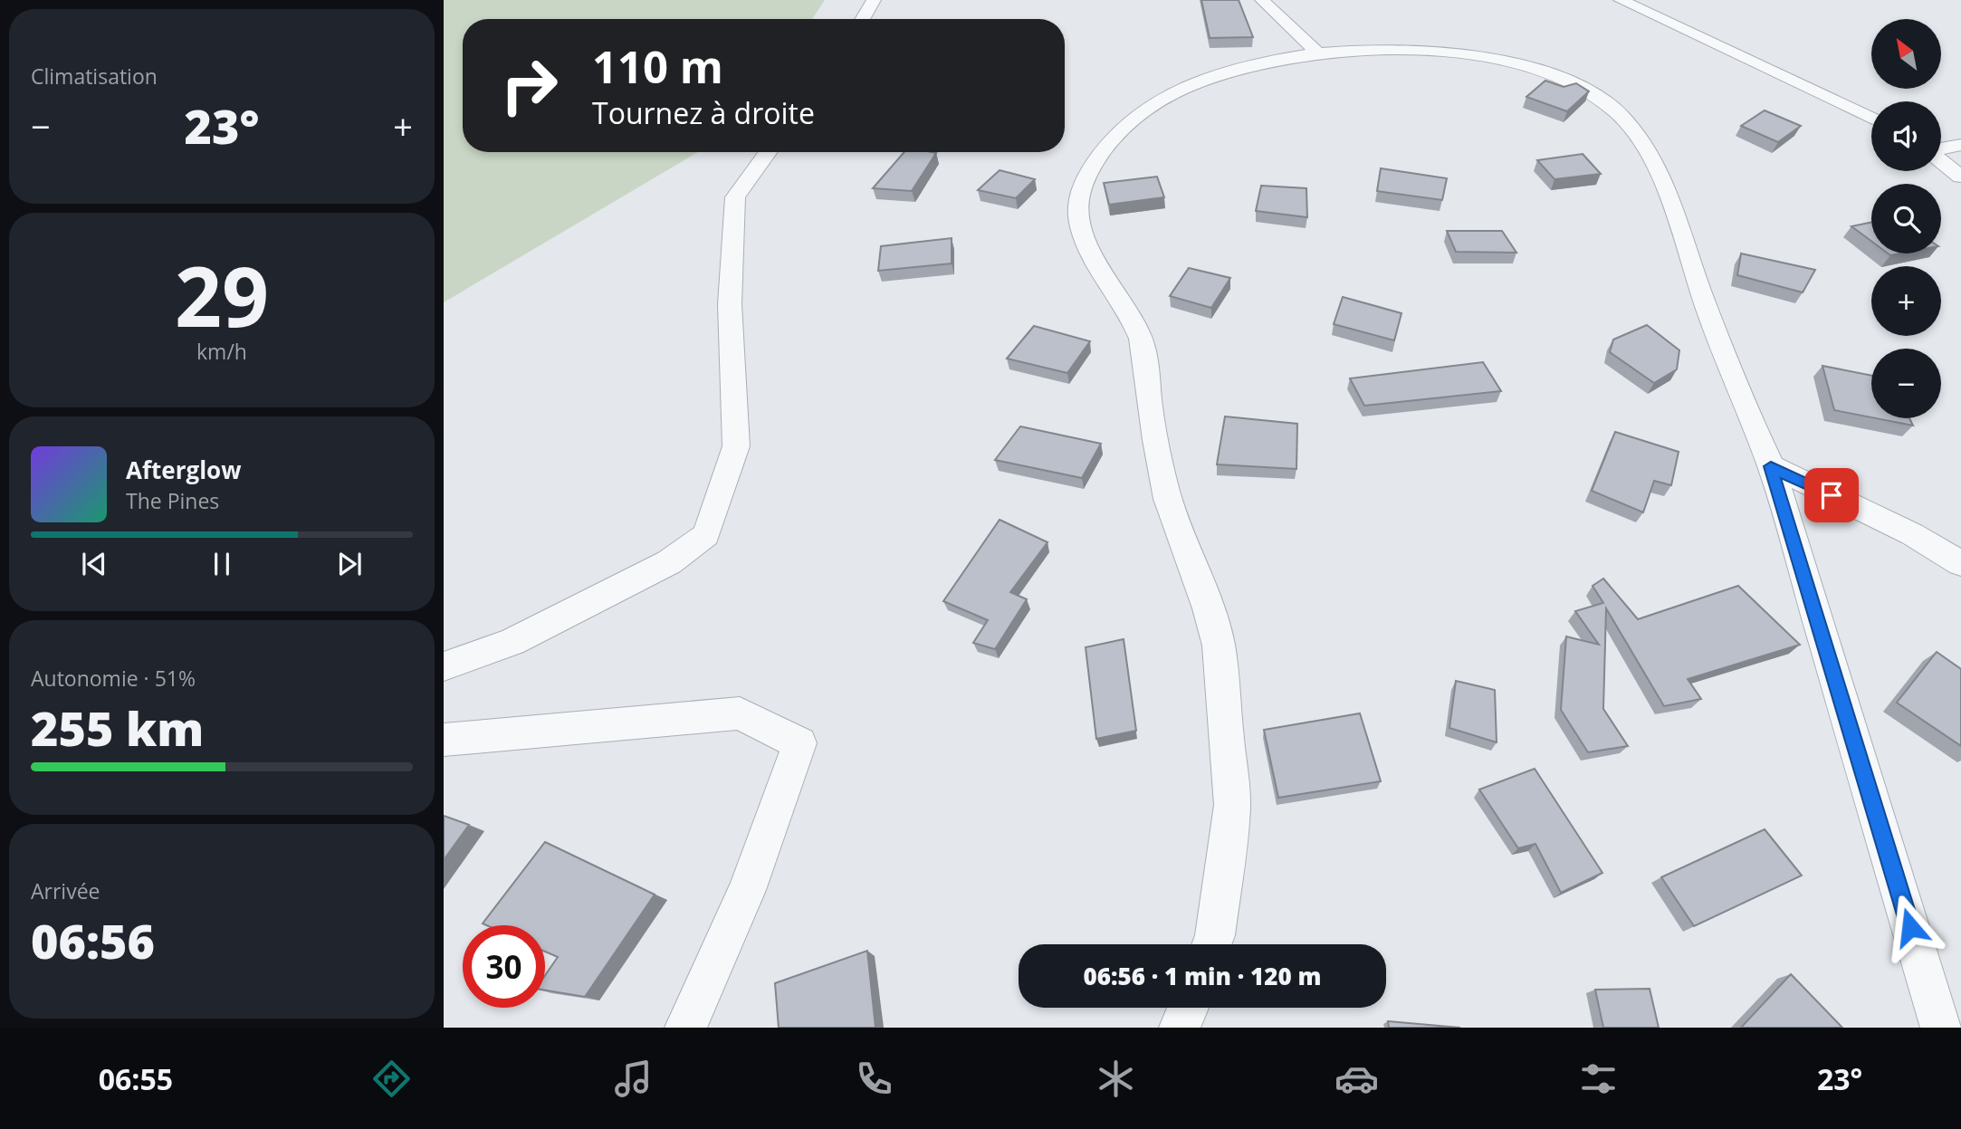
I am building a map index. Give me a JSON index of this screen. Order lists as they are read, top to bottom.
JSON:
{
  "north": "top left",
  "page": {
    "tile": [
      "Climatisation",
      ["29", "km/h"],
      ["Autonomie · 51%", "255 km"],
      ["Arrivée", "06:56"]
    ],
    "map_buttons": ["+", "−"],
    "turn": ["110 m", "Tournez à droite"],
    "heat": ["−", "23°", "+"],
    "song": ["Afterglow", "The Pines"],
    "limit": "30",
    "trip": "06:56 · 1 min · 120 m",
    "tabs": ["06:55", "23°"]
  }
}
